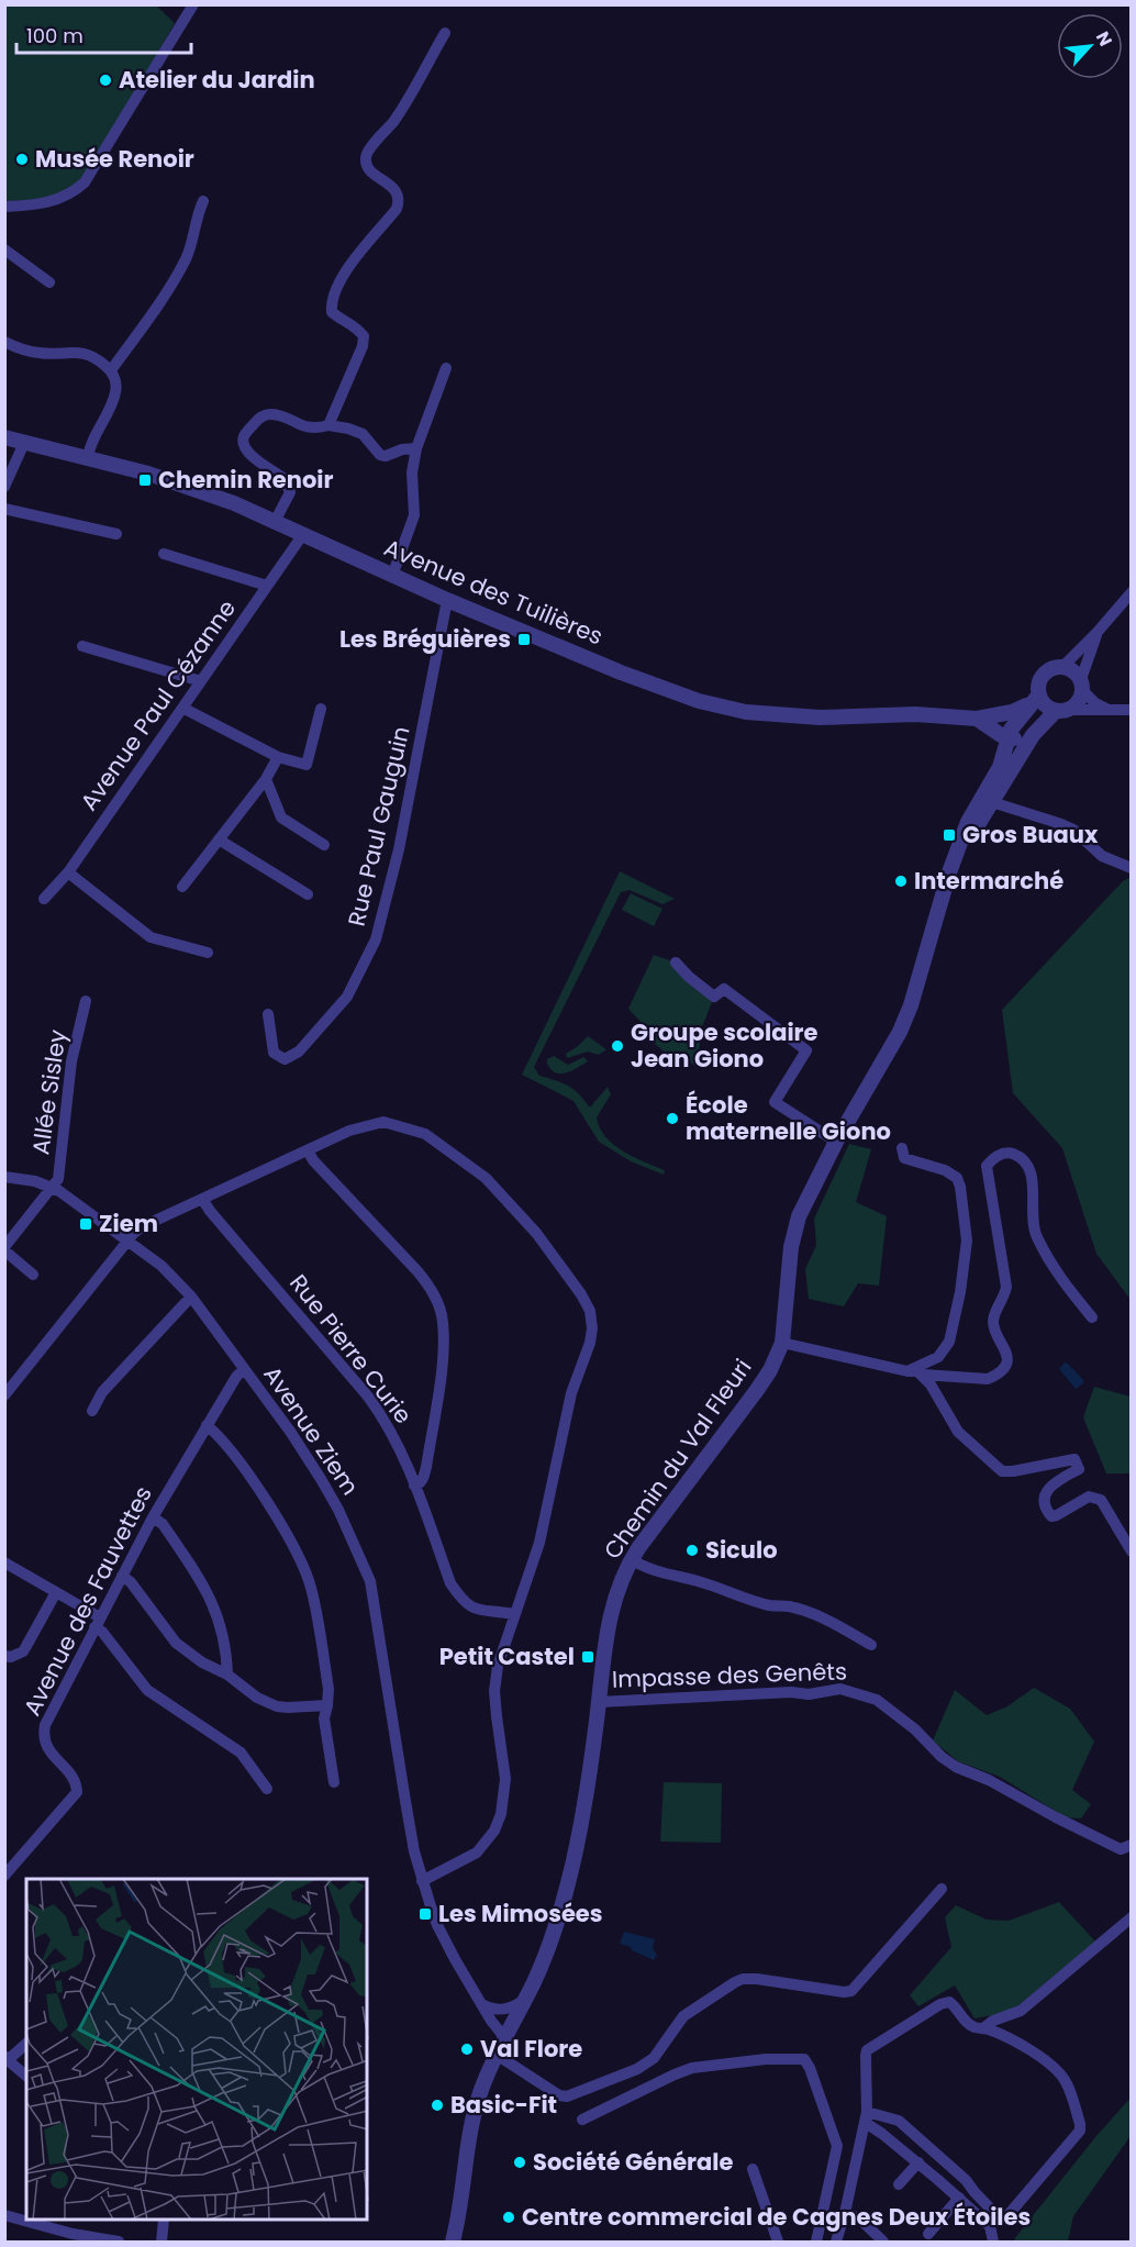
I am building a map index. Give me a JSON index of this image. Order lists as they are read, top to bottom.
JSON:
{
  "streets": {
    "street": [
      "Avenue des Tuilières",
      "Avenue Paul Cézanne",
      "Rue Paul Gauguin",
      "Allée Sisley",
      "Rue Pierre Curie",
      "Avenue Ziem",
      "Chemin du Val Fleuri",
      "Avenue des Fauvettes",
      "Impasse des Genêts"
    ]
  },
  "crossings": [
    ["Avenue des Tuilières", "Avenue Paul Cézanne"],
    ["Avenue des Tuilières", "Rue Paul Gauguin"],
    ["Avenue des Tuilières", "Chemin du Val Fleuri"],
    ["Allée Sisley", "Avenue Ziem"],
    ["Avenue Ziem", "Chemin du Val Fleuri"],
    ["Avenue Ziem", "Avenue des Fauvettes"],
    ["Chemin du Val Fleuri", "Impasse des Genêts"]
  ],
  "places": {
    "other": [
      "Atelier du Jardin",
      "Musée Renoir",
      "Intermarché",
      "Groupe scolaire Jean Giono",
      "École maternelle Giono",
      "Siculo",
      "Val Flore",
      "Basic-Fit",
      "Société Générale",
      "Centre commercial de Cagnes Deux Étoiles"
    ],
    "transit": [
      "Chemin Renoir",
      "Les Bréguières",
      "Gros Buaux",
      "Ziem",
      "Petit Castel",
      "Les Mimosées"
    ]
  },
  "scale_bar": "100 m",
  "north": "top right"
}
